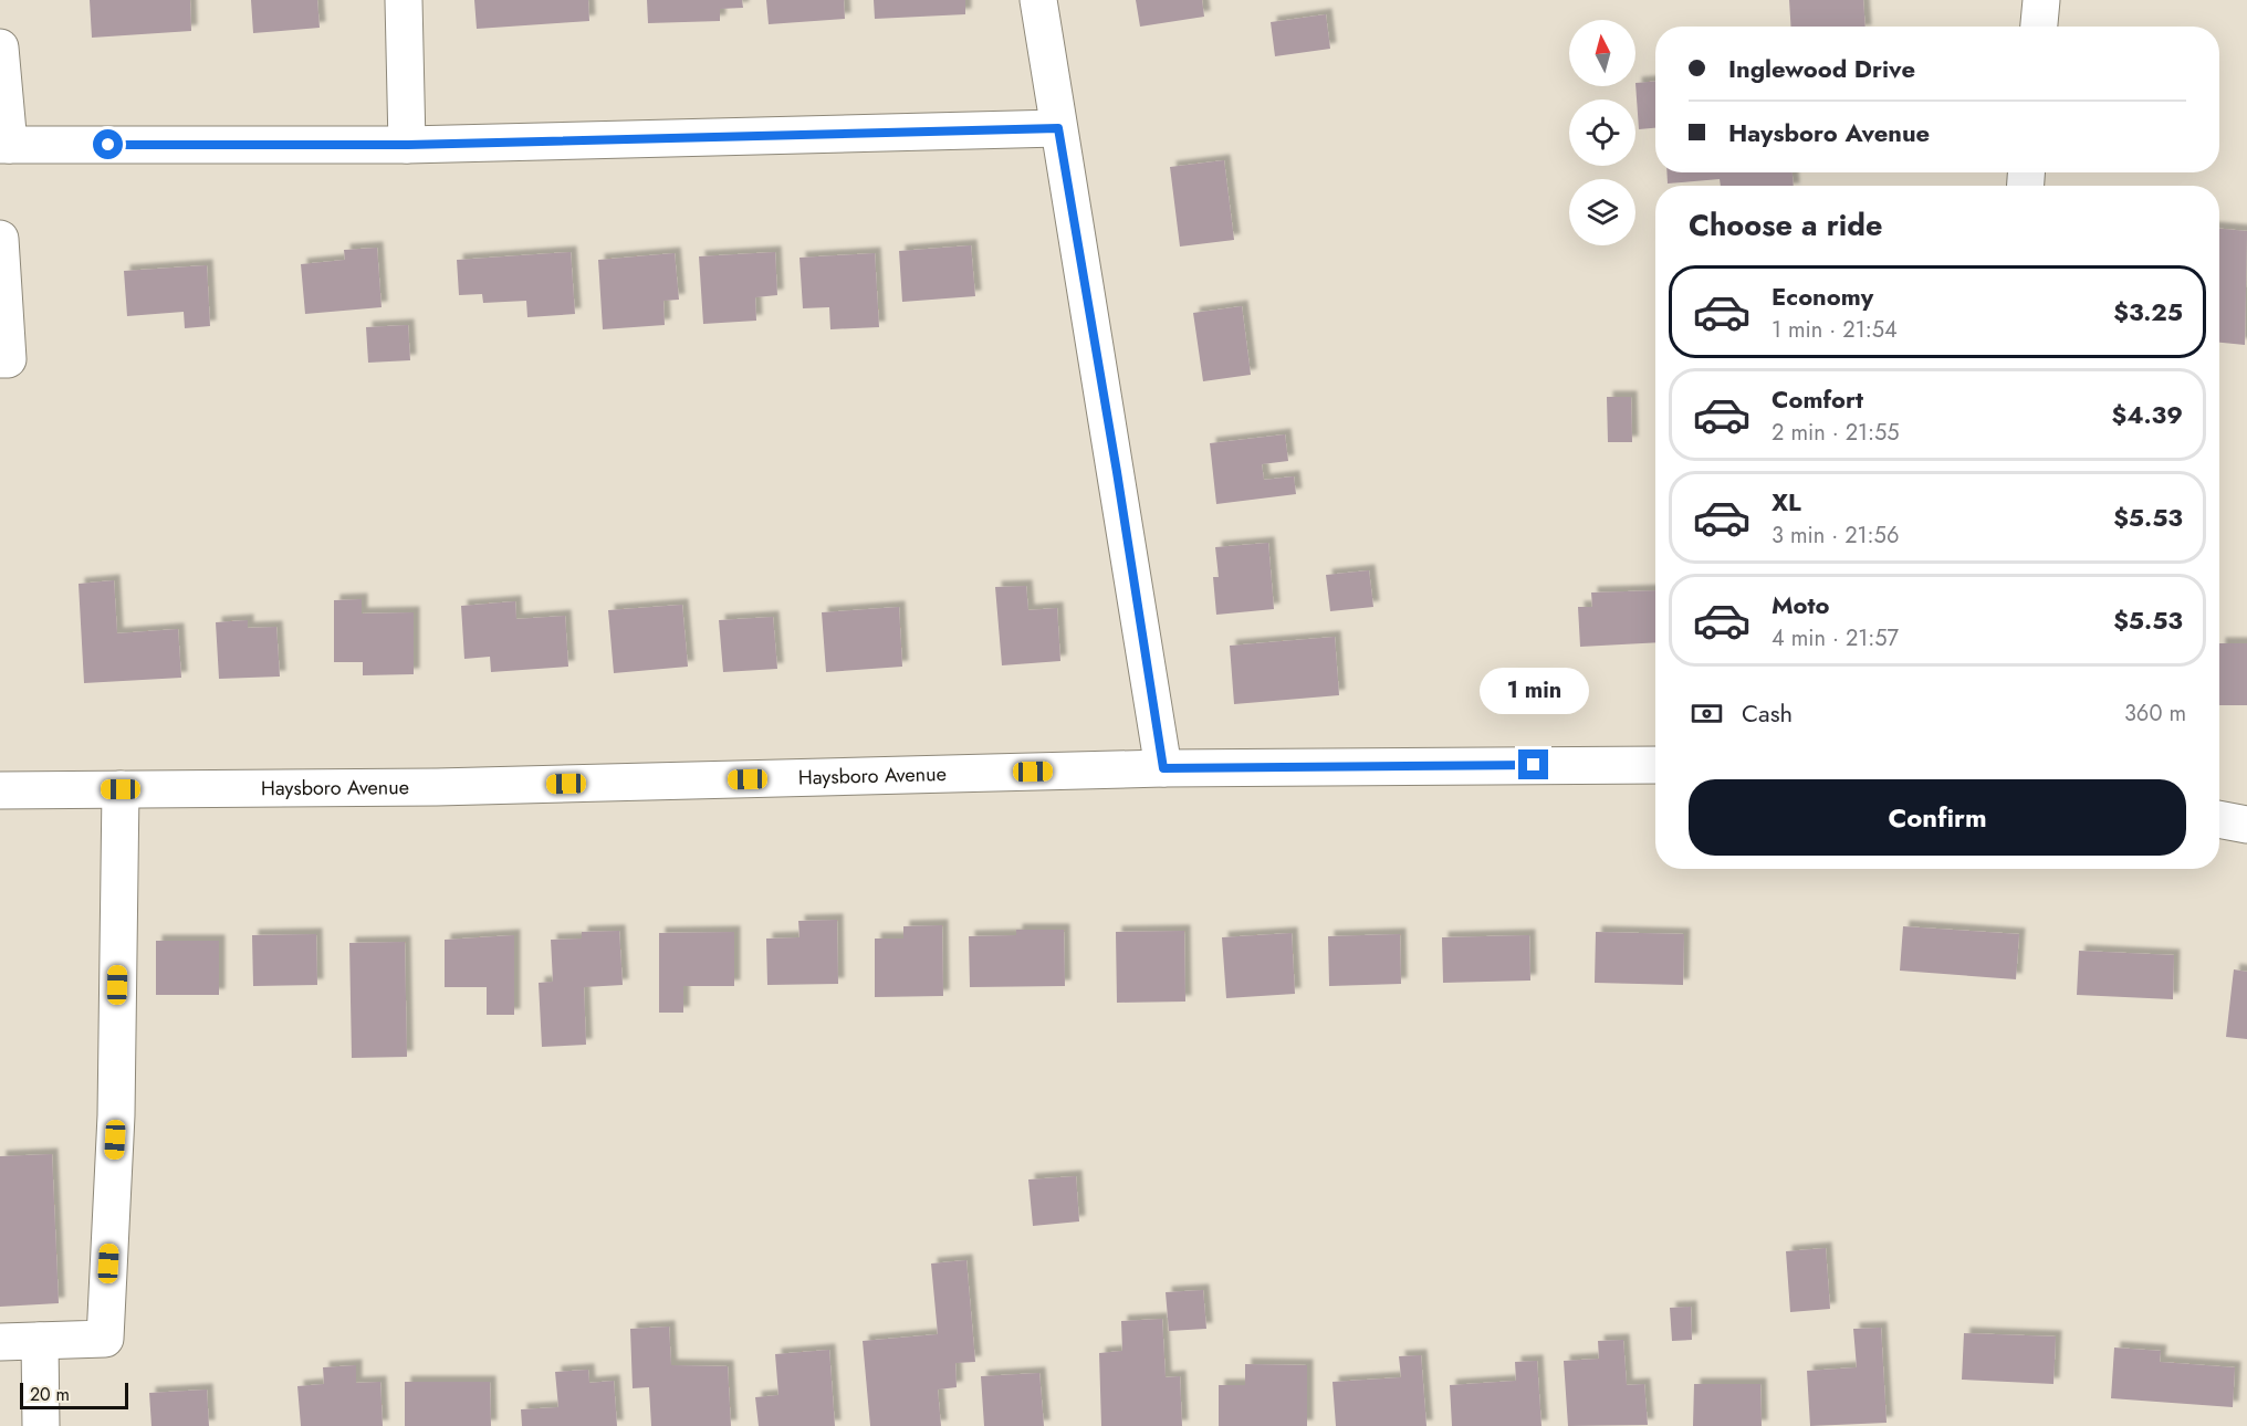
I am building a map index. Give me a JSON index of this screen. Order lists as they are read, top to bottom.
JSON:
{
  "streets": {
    "street": ["Haysboro Avenue"]
  },
  "scale_bar": "20 m",
  "north": "top",
  "page": {
    "banner": ["Inglewood Drive", "Haysboro Avenue"],
    "heading": "Choose a ride",
    "list": [
      {
        "name": "Economy",
        "note": "1 min · 21:54",
        "value": "$3.25"
      },
      {
        "name": "Comfort",
        "note": "2 min · 21:55",
        "value": "$4.39"
      },
      {
        "name": "XL",
        "note": "3 min · 21:56",
        "value": "$5.53"
      },
      {
        "name": "Moto",
        "note": "4 min · 21:57",
        "value": "$5.53"
      }
    ],
    "bubble": "1 min",
    "pay": ["Cash", "360 m"],
    "buttons": "Confirm",
    "scale": "20 m"
  }
}
